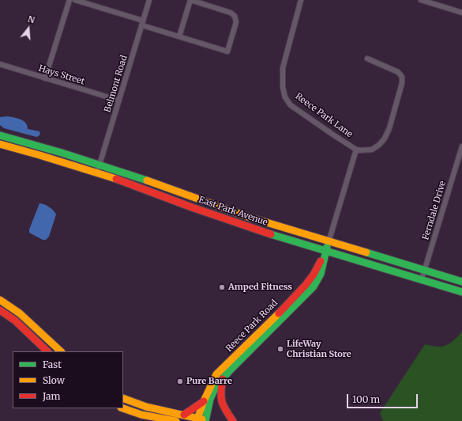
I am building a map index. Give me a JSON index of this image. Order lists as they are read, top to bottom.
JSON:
{
  "streets": {
    "main road": ["East Park Avenue", "Reece Park Road"],
    "street": [
      "Hays Street",
      "Belmont Road",
      "Reece Park Lane",
      "Ferndale Drive"
    ]
  },
  "crossings": [
    ["Hays Street", "Belmont Road"],
    ["Belmont Road", "East Park Avenue"],
    ["Reece Park Lane", "East Park Avenue"],
    ["Reece Park Lane", "Reece Park Road"],
    ["Ferndale Drive", "East Park Avenue"],
    ["East Park Avenue", "Reece Park Road"]
  ],
  "places": ["Amped Fitness", "LifeWay Christian Store", "Pure Barre"],
  "legend": ["Fast", "Slow", "Jam"],
  "scale_bar": "100 m",
  "north": "top"
}
